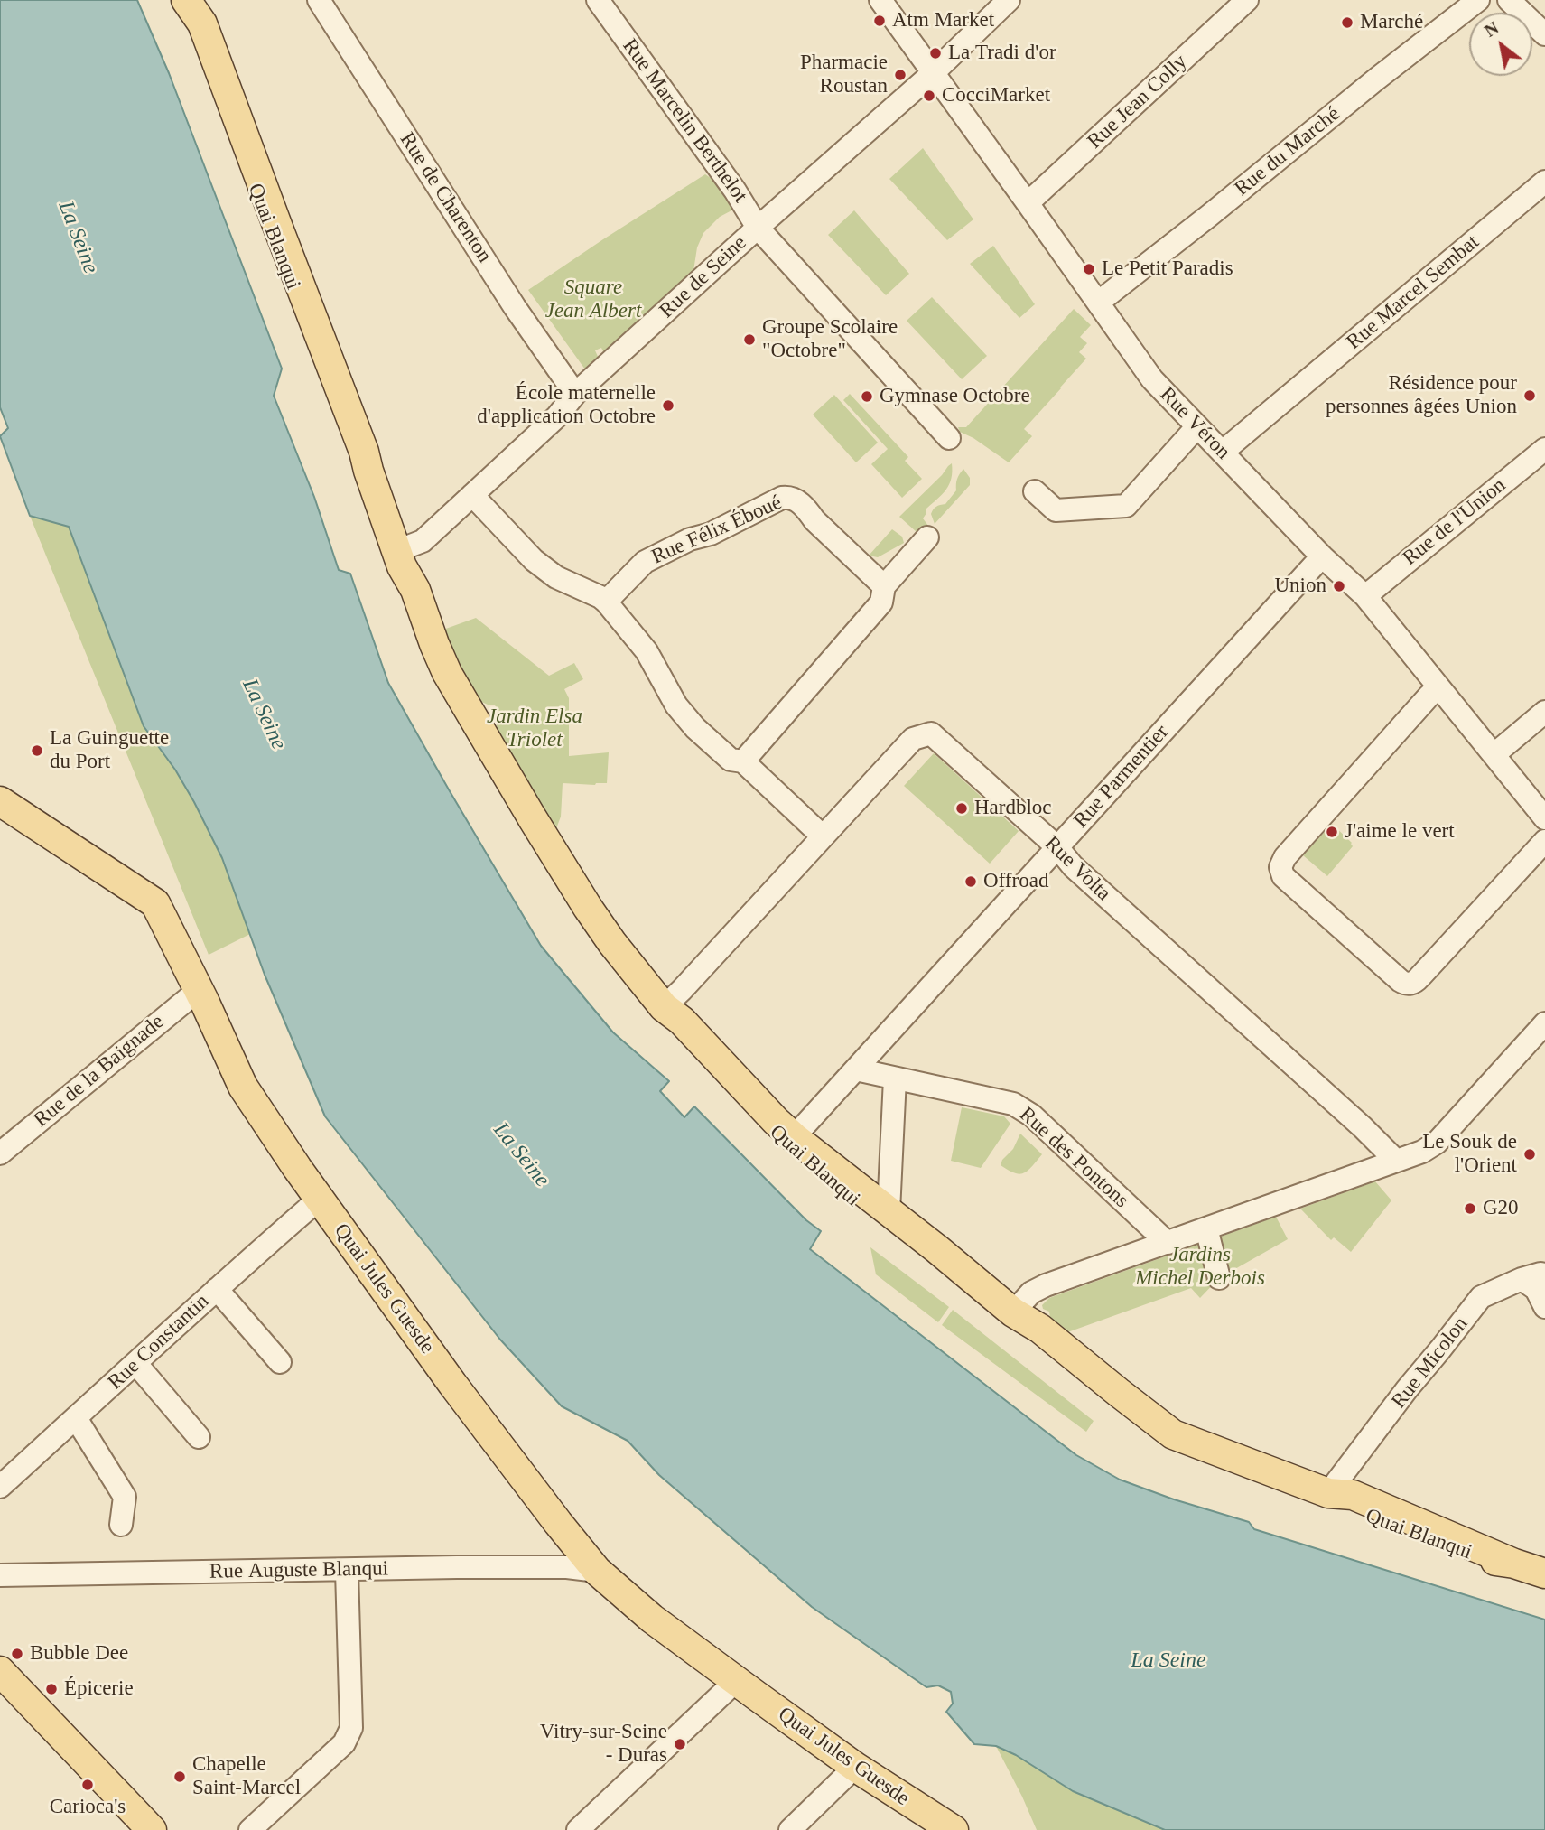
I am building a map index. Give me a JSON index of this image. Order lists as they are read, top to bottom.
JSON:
{
  "streets": {
    "main road": ["Quai Blanqui", "Quai Jules Guesde"],
    "street": [
      "Rue Jean Colly",
      "Rue Marcelin Berthelot",
      "Rue du Marché",
      "Rue de Charenton",
      "Rue de Seine",
      "Rue Marcel Sembat",
      "Rue Véron",
      "Rue de l'Union",
      "Rue Félix Éboué",
      "Rue Parmentier",
      "Rue Volta",
      "Rue de la Baignade",
      "Rue des Pontons",
      "Rue Constantin",
      "Rue Micolon",
      "Rue Auguste Blanqui"
    ]
  },
  "crossings": [
    ["Rue Jean Colly", "Rue Véron"],
    ["Rue Marcelin Berthelot", "Rue de Seine"],
    ["Rue du Marché", "Rue Véron"],
    ["Rue de Charenton", "Rue de Seine"],
    ["Quai Blanqui", "Rue de Seine"],
    ["Quai Blanqui", "Rue Parmentier"],
    ["Quai Blanqui", "Rue Volta"],
    ["Quai Blanqui", "Rue Micolon"],
    ["Rue de Seine", "Rue Véron"],
    ["Rue Marcel Sembat", "Rue Véron"],
    ["Rue Véron", "Rue de l'Union"],
    ["Rue Véron", "Rue Parmentier"],
    ["Rue Parmentier", "Rue Volta"],
    ["Rue Parmentier", "Rue des Pontons"],
    ["Rue de la Baignade", "Quai Jules Guesde"],
    ["Quai Jules Guesde", "Rue Constantin"],
    ["Quai Jules Guesde", "Rue Auguste Blanqui"]
  ],
  "water": ["La Seine"],
  "parks": ["Square Jean Albert", "Jardin Elsa Triolet", "Jardins Michel Derbois"],
  "places": [
    "Atm Market",
    "Marché",
    "La Tradi d'or",
    "Pharmacie Roustan",
    "CocciMarket",
    "Le Petit Paradis",
    "Groupe Scolaire \"Octobre\"",
    "Résidence pour personnes âgées Union",
    "Gymnase Octobre",
    "École maternelle d'application Octobre",
    "Union",
    "La Guinguette du Port",
    "Hardbloc",
    "J'aime le vert",
    "Offroad",
    "Le Souk de l'Orient",
    "G20",
    "Bubble Dee",
    "Épicerie",
    "Vitry-sur-Seine - Duras",
    "Chapelle Saint-Marcel",
    "Carioca's"
  ],
  "north": "top left"
}
